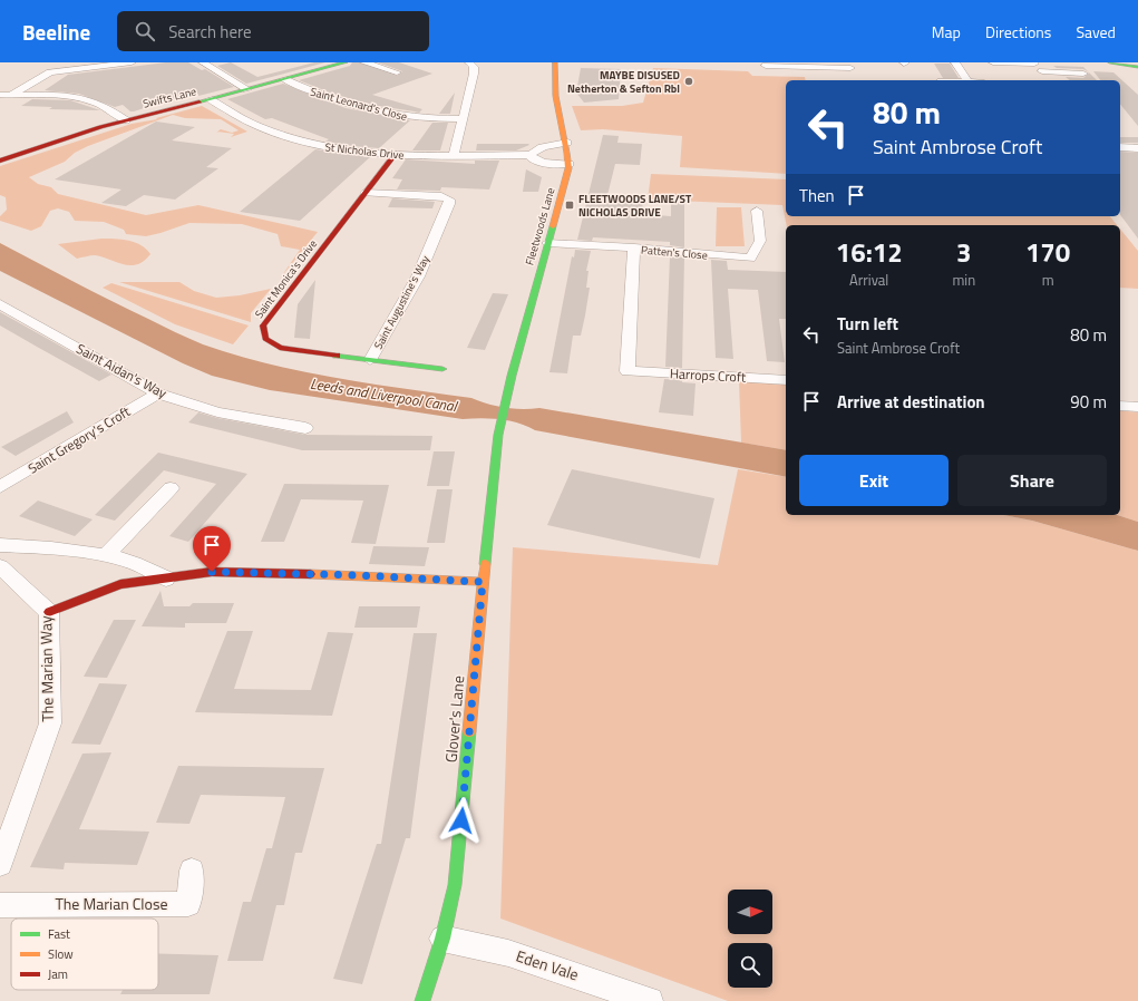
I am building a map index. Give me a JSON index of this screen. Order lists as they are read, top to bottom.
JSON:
{
  "streets": {
    "street": [
      "Swifts Lane",
      "Saint Leonard's Close",
      "St Nicholas Drive",
      "Fleetwoods Lane",
      "Patten's Close",
      "Saint Monica's Drive",
      "Saint Augustine's Way",
      "Saint Aidan's Way",
      "Harrops Croft",
      "Saint Gregory's Croft",
      "The Marian Way",
      "Glover's Lane",
      "The Marian Close",
      "Eden Vale"
    ]
  },
  "crossings": [
    ["Swifts Lane", "Saint Leonard's Close"],
    ["Swifts Lane", "St Nicholas Drive"],
    ["St Nicholas Drive", "Fleetwoods Lane"],
    ["St Nicholas Drive", "Saint Monica's Drive"],
    ["Fleetwoods Lane", "Patten's Close"],
    ["Fleetwoods Lane", "Glover's Lane"],
    ["Patten's Close", "Harrops Croft"],
    ["Saint Monica's Drive", "Saint Augustine's Way"],
    ["Saint Aidan's Way", "Saint Gregory's Croft"],
    ["Glover's Lane", "Eden Vale"]
  ],
  "water": ["Leeds and Liverpool Canal"],
  "places": {
    "other": ["MAYBE DISUSED Netherton & Sefton Rbl"],
    "transit": ["FLEETWOODS LANE/ST NICHOLAS DRIVE"]
  },
  "legend": ["Fast", "Slow", "Jam"],
  "north": "right",
  "page": {
    "header": "Beeline",
    "search": "Search here",
    "nav": ["Map", "Directions", "Saved"],
    "turn": ["80 m", "Saint Ambrose Croft"],
    "then": "Then",
    "eta": [
      "16:12",
      "Arrival",
      "3",
      "min",
      "170",
      "m"
    ],
    "list": [
      {
        "name": "Turn left",
        "note": "Saint Ambrose Croft",
        "value": "80 m"
      },
      {
        "name": "Arrive at destination",
        "value": "90 m"
      }
    ],
    "buttons": ["Exit", "Share"]
  }
}
